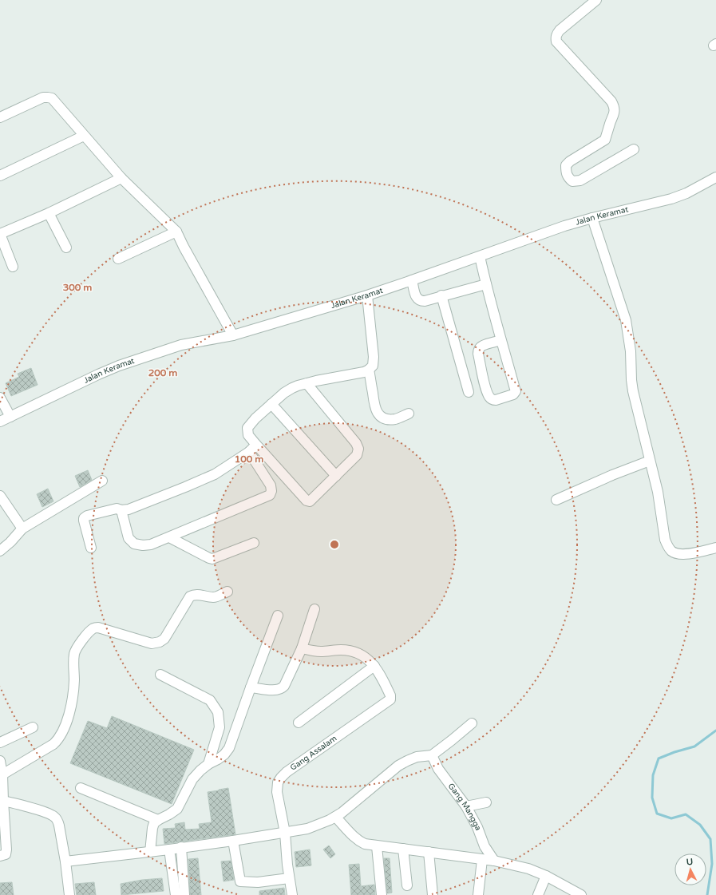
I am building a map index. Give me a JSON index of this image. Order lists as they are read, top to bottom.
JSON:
{
  "streets": {
    "street": ["Jalan Keramat", "Gang Assalam", "Gang Mangga"]
  },
  "north": "top",
  "rings": ["300 m", "200 m", "100 m"]
}
